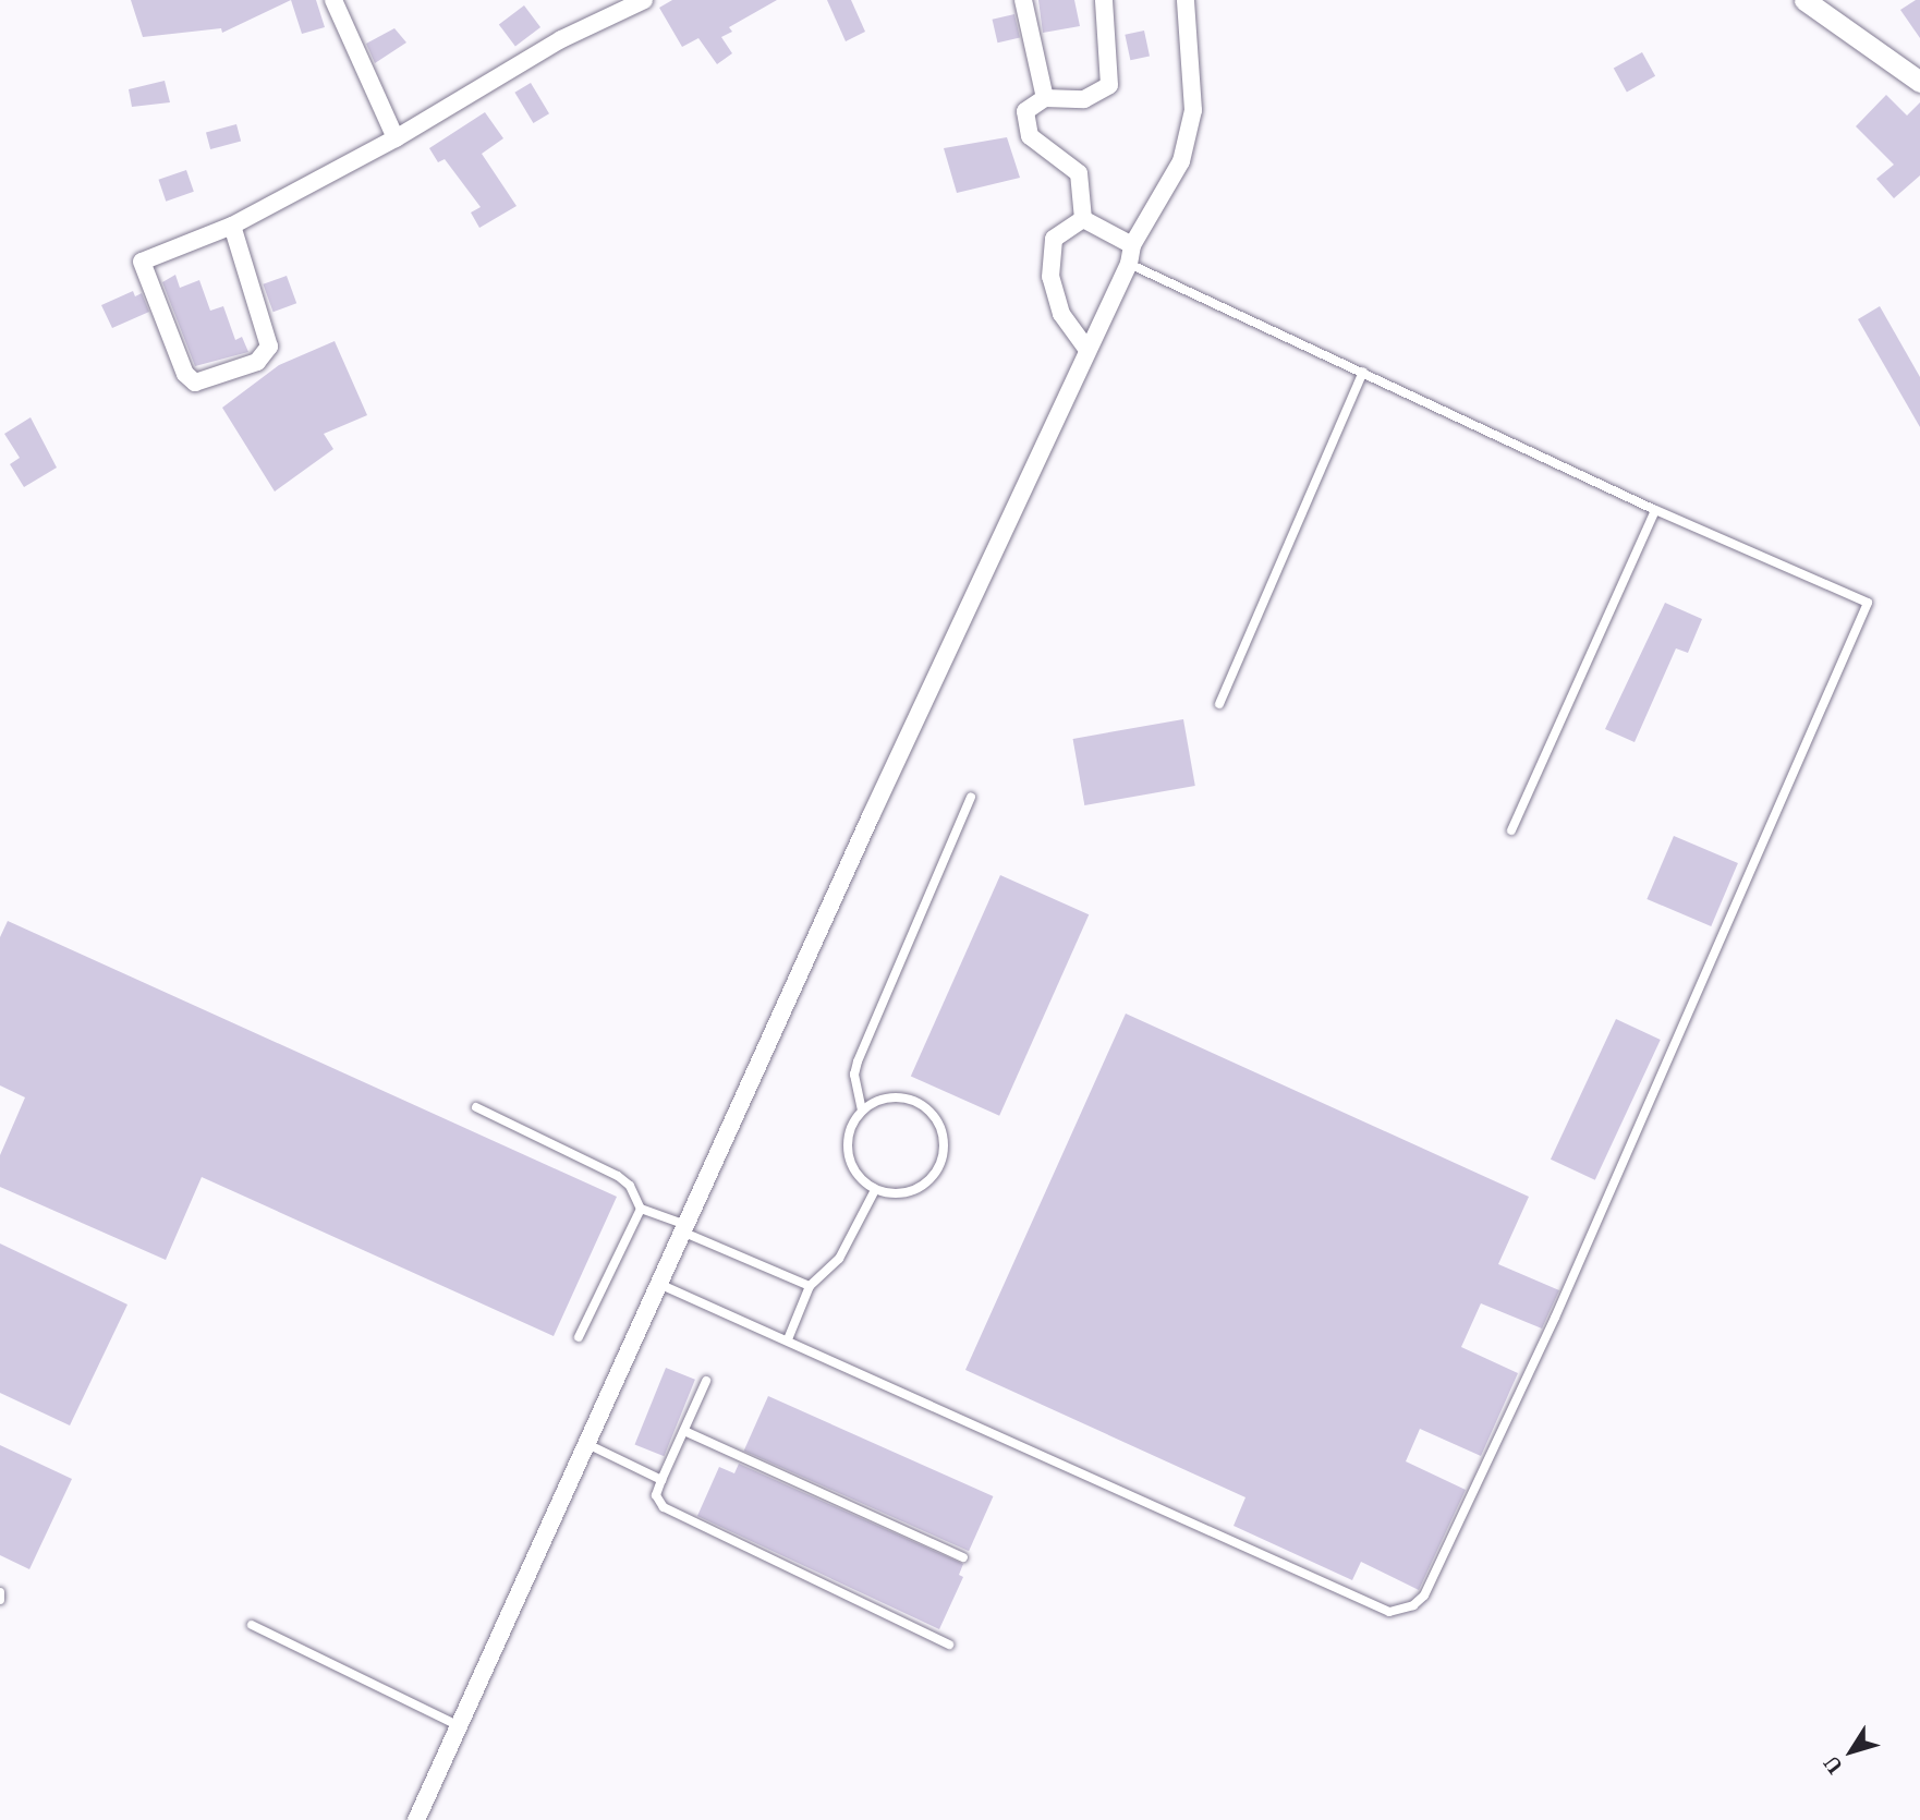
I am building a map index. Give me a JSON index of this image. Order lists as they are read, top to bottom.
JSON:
{
  "north": "bottom left"
}
